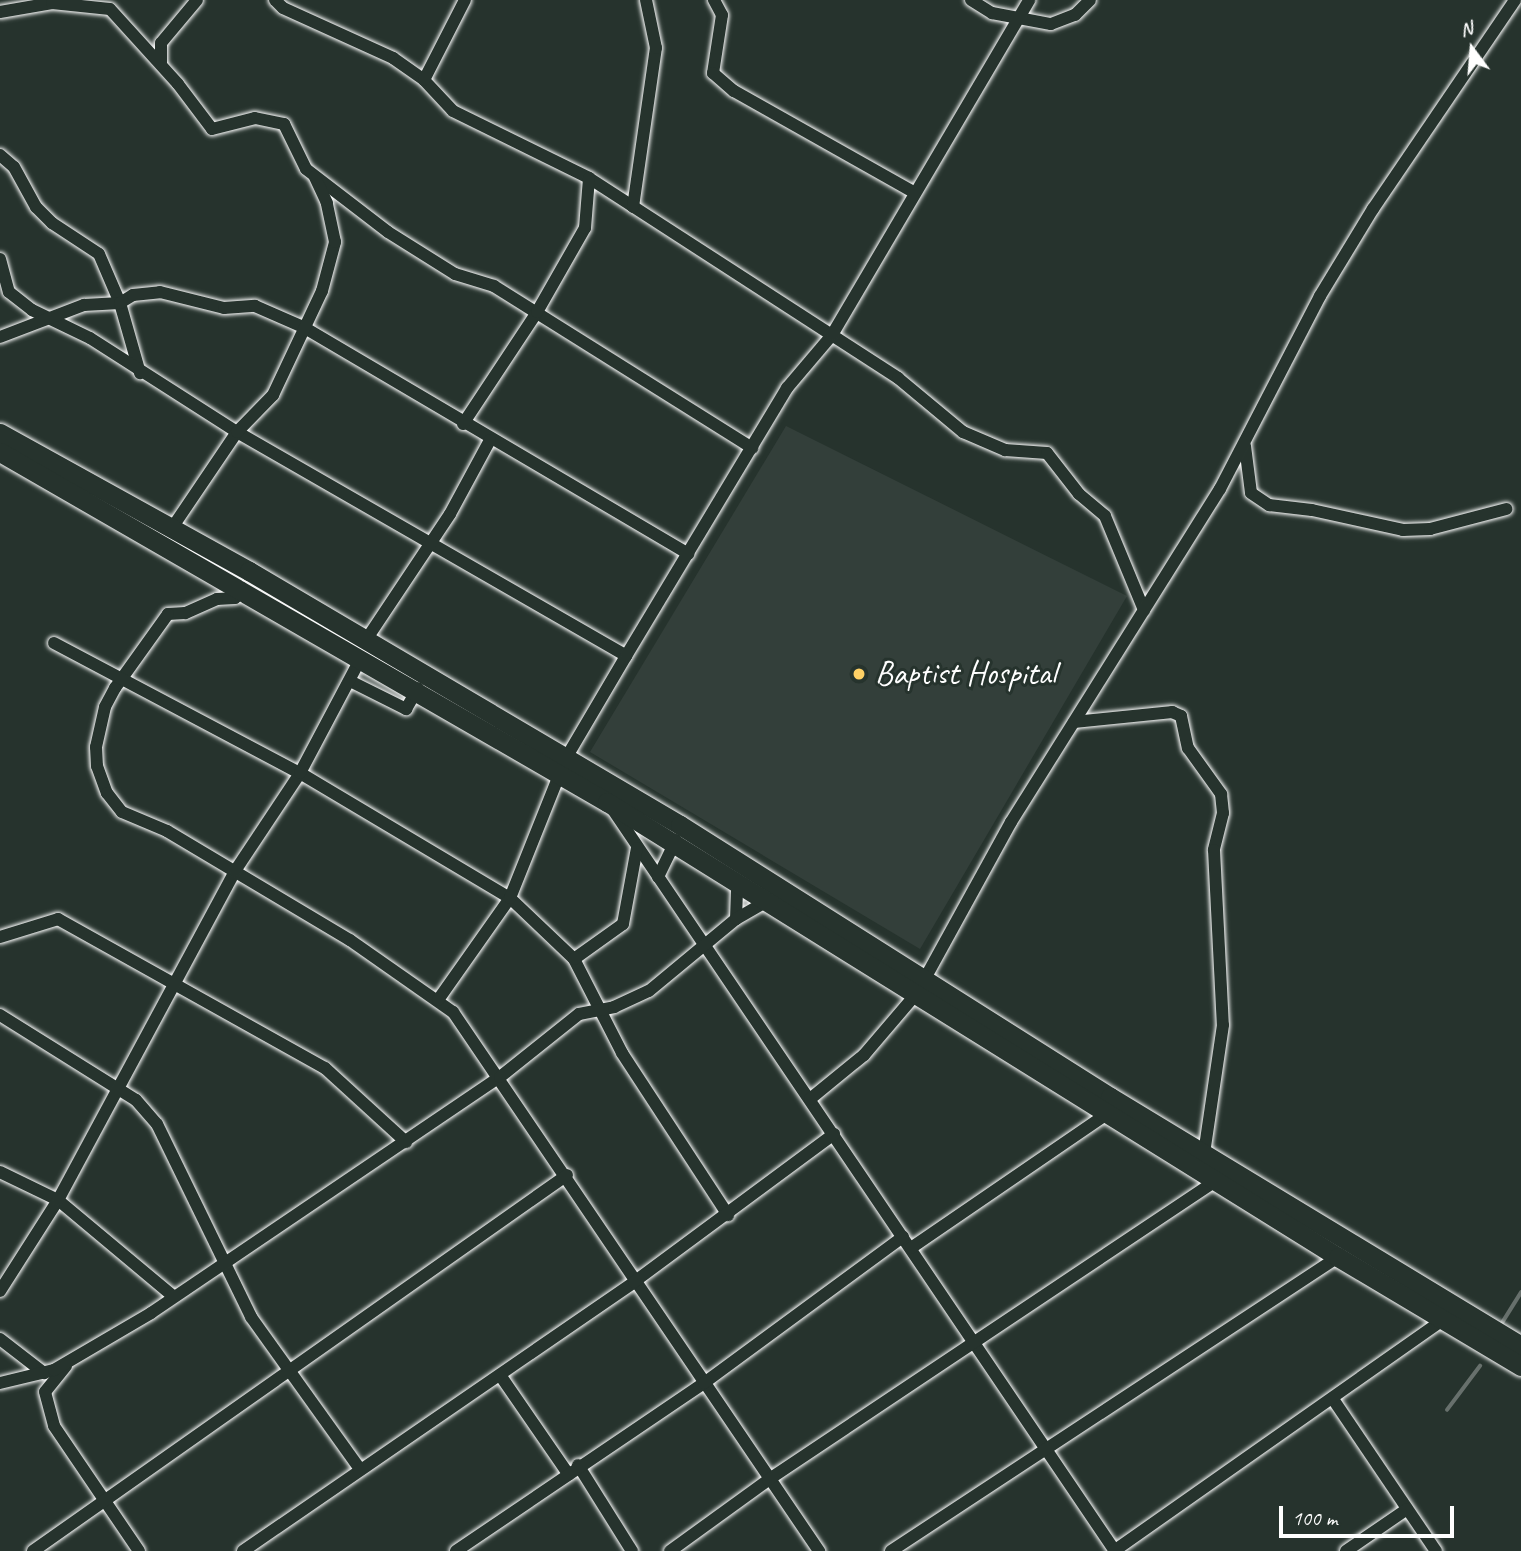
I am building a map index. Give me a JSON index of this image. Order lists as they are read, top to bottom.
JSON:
{
  "places": ["Baptist Hospital"],
  "scale_bar": "100 m",
  "north": "top"
}
